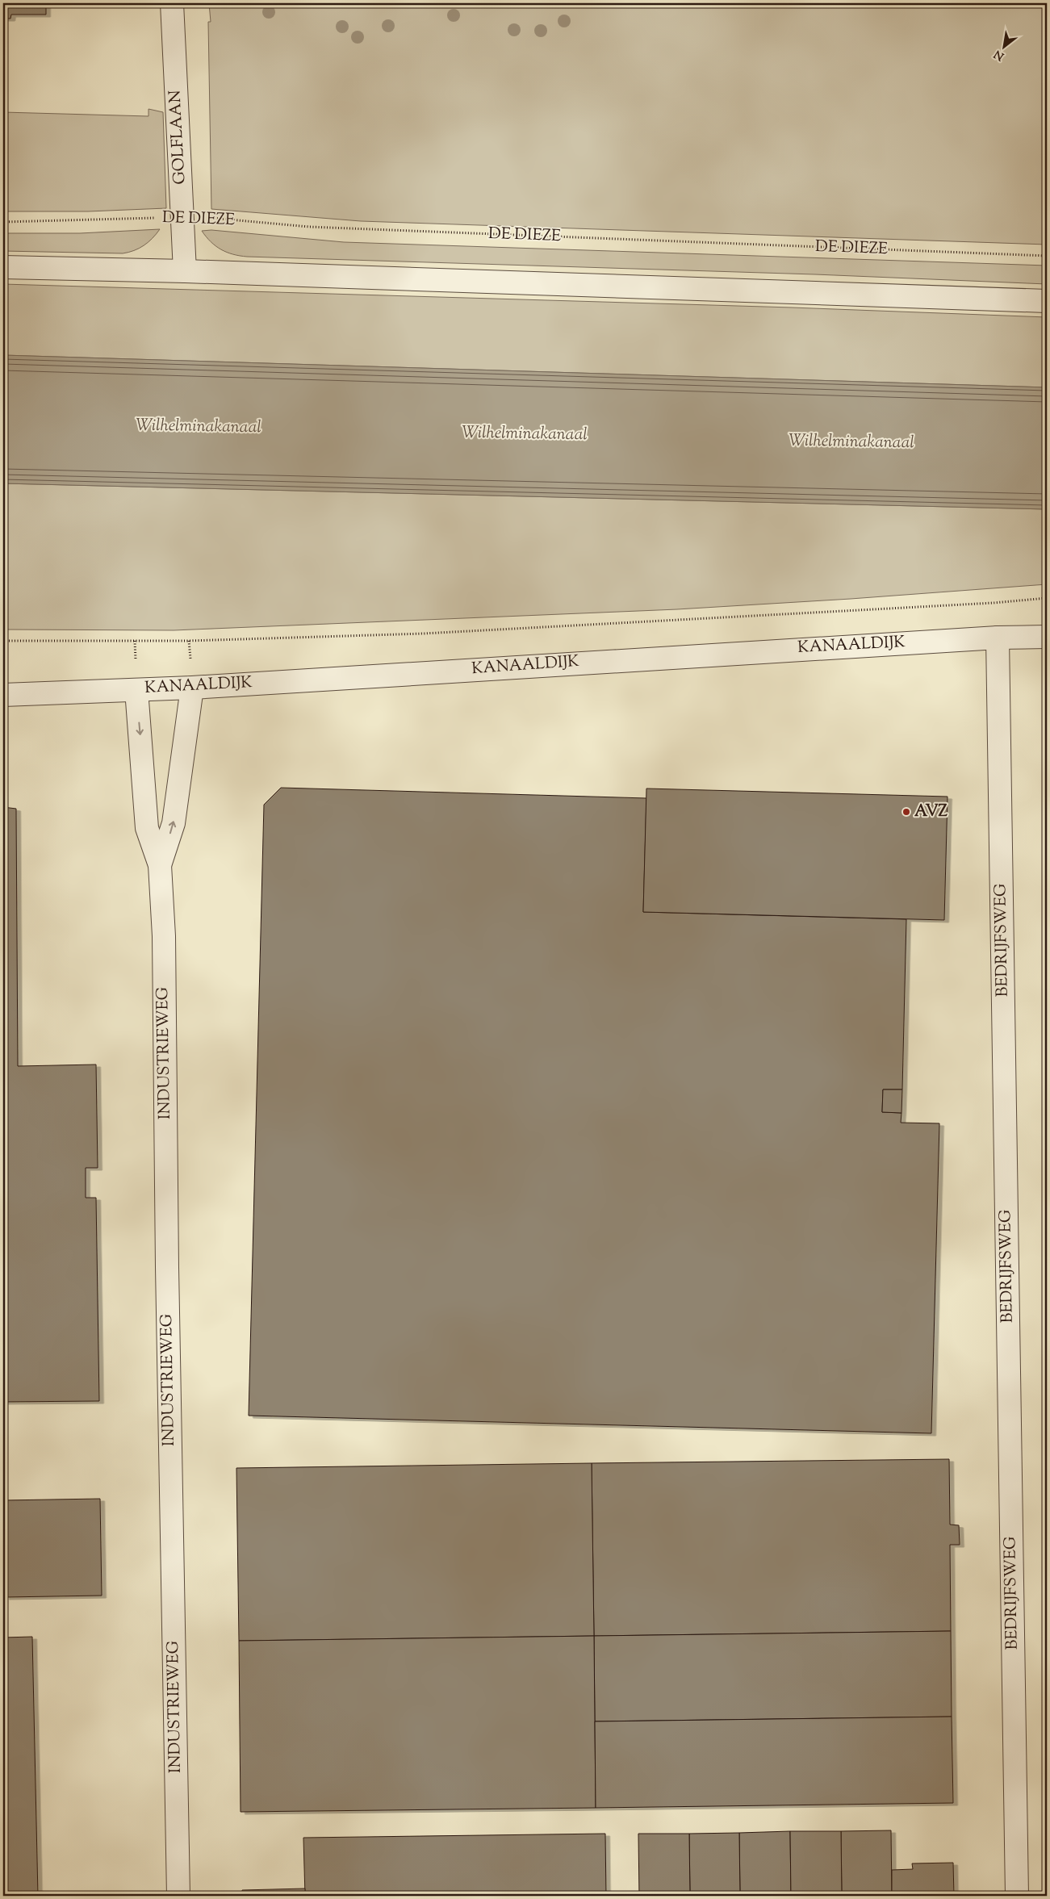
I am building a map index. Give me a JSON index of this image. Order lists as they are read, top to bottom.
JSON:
{
  "streets": {
    "street": [
      "GOLFLAAN",
      "KANAALDIJK",
      "BEDRIJFSWEG",
      "INDUSTRIEWEG"
    ],
    "path": ["DE DIEZE"]
  },
  "crossings": [
    ["GOLFLAAN", "DE DIEZE"],
    ["KANAALDIJK", "BEDRIJFSWEG"],
    ["KANAALDIJK", "INDUSTRIEWEG"]
  ],
  "water": ["Wilhelminakanaal"],
  "places": ["AVZ"],
  "north": "bottom left"
}
